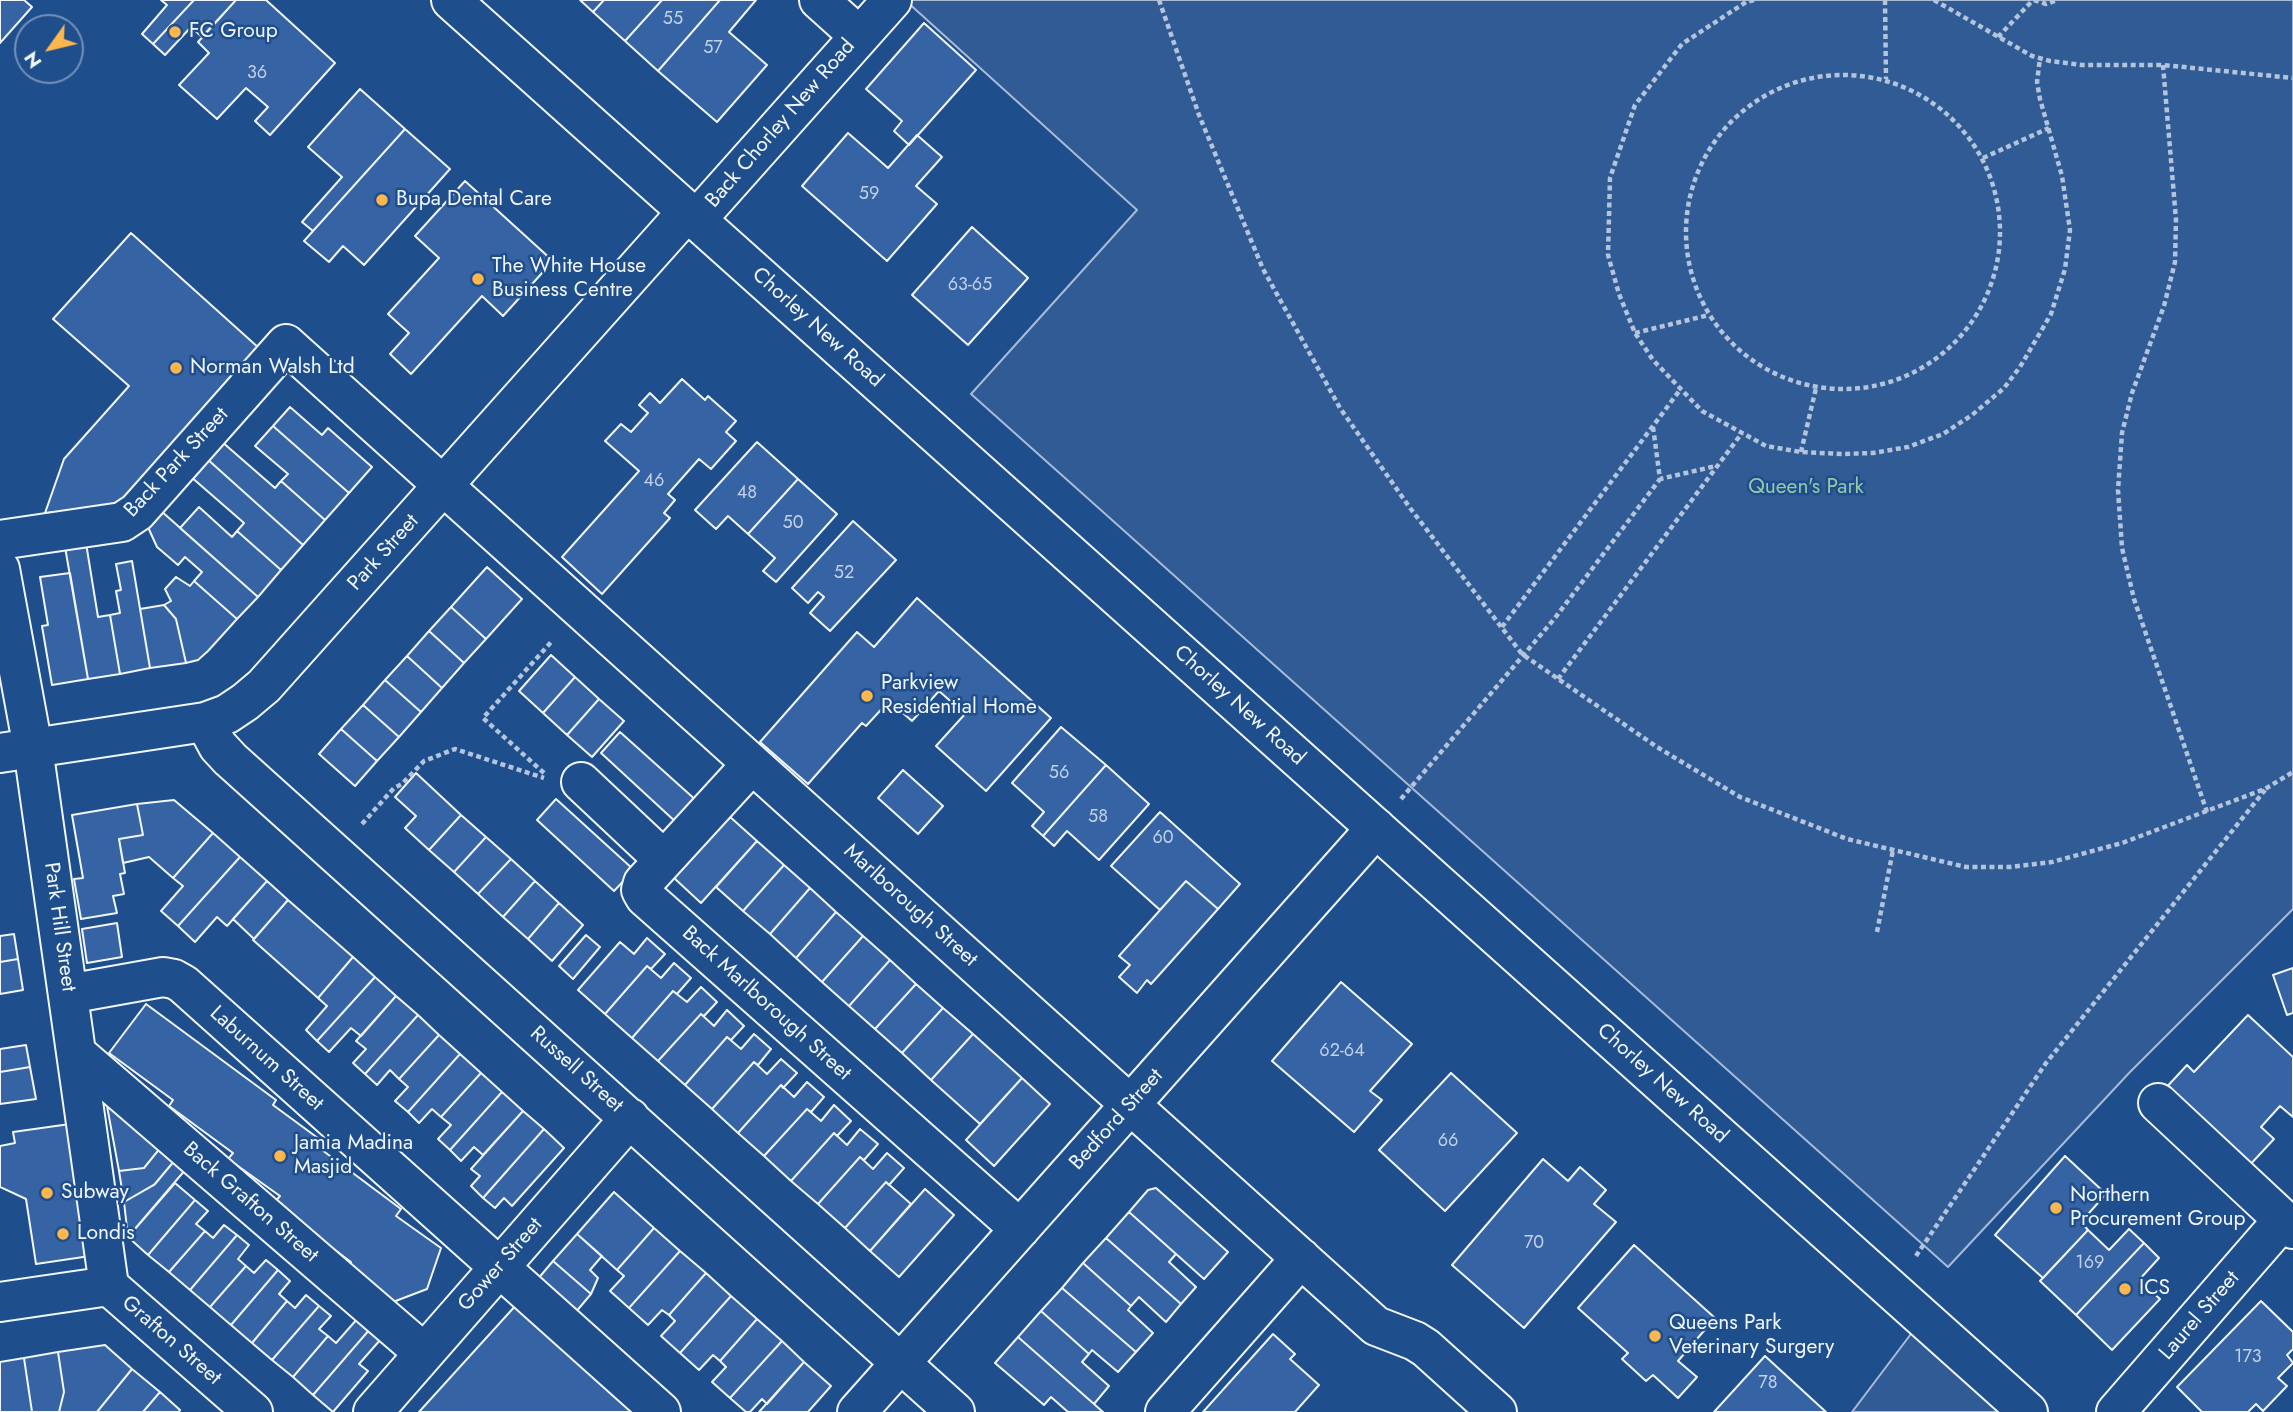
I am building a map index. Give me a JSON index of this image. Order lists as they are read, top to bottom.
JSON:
{
  "streets": {
    "street": [
      "Back Chorley New Road",
      "Chorley New Road",
      "Back Park Street",
      "Park Street",
      "Marlborough Street",
      "Park Hill Street",
      "Back Marlborough Street",
      "Laburnum Street",
      "Russell Street",
      "Bedford Street",
      "Back Grafton Street",
      "Gower Street",
      "Laurel Street",
      "Grafton Street"
    ]
  },
  "crossings": [
    ["Back Chorley New Road", "Chorley New Road"],
    ["Back Chorley New Road", "Park Street"],
    ["Chorley New Road", "Park Street"],
    ["Chorley New Road", "Bedford Street"],
    ["Back Park Street", "Marlborough Street"],
    ["Park Street", "Marlborough Street"],
    ["Park Street", "Park Hill Street"],
    ["Park Street", "Russell Street"],
    ["Marlborough Street", "Back Marlborough Street"],
    ["Marlborough Street", "Bedford Street"],
    ["Park Hill Street", "Laburnum Street"],
    ["Park Hill Street", "Back Grafton Street"],
    ["Park Hill Street", "Grafton Street"],
    ["Back Marlborough Street", "Bedford Street"],
    ["Laburnum Street", "Gower Street"],
    ["Russell Street", "Bedford Street"],
    ["Russell Street", "Gower Street"],
    ["Back Grafton Street", "Gower Street"]
  ],
  "parks": ["Queen's Park"],
  "places": [
    "FC Group",
    "Bupa Dental Care",
    "The White House Business Centre",
    "Norman Walsh Ltd",
    "Parkview Residential Home",
    "Jamia Madina Masjid",
    "Subway",
    "Northern Procurement Group",
    "Londis",
    "ICS",
    "Queens Park Veterinary Surgery"
  ],
  "house_numbers": [
    "55",
    "57",
    "36",
    "59",
    "63-65",
    "46",
    "48",
    "50",
    "52",
    "56",
    "58",
    "60",
    "62-64",
    "66",
    "70",
    "169",
    "173",
    "78"
  ],
  "north": "bottom left"
}
